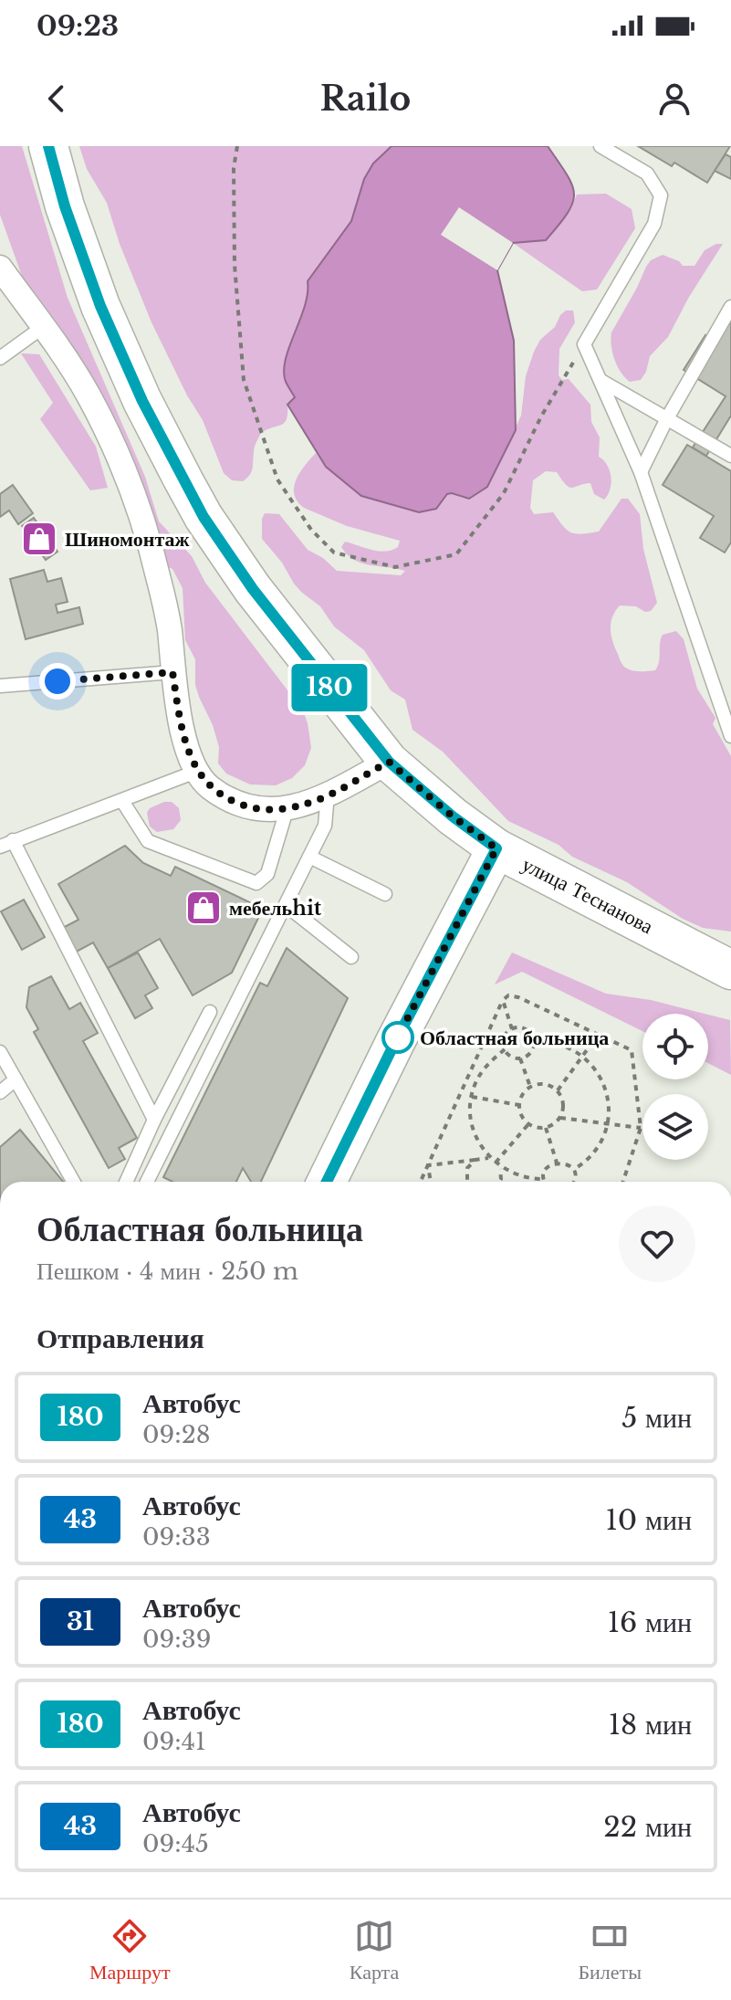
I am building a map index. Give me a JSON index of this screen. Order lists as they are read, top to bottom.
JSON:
{
  "streets": {
    "main road": ["улица Теснанова"]
  },
  "places": {
    "shop": ["Шиномонтаж", "мебельhit"],
    "other": ["Областная больница"]
  },
  "lines": ["bus line 180"],
  "page": {
    "status": "09:23",
    "header": "Railo",
    "on_map": "180",
    "heading": [
      ["Областная больница", "Пешком · 4 мин · 250 m"],
      "Отправления"
    ],
    "list": [
      {
        "mark": "180",
        "name": "Автобус",
        "note": "09:28",
        "value": "5 мин"
      },
      {
        "mark": "43",
        "name": "Автобус",
        "note": "09:33",
        "value": "10 мин"
      },
      {
        "mark": "31",
        "name": "Автобус",
        "note": "09:39",
        "value": "16 мин"
      },
      {
        "mark": "180",
        "name": "Автобус",
        "note": "09:41",
        "value": "18 мин"
      },
      {
        "mark": "43",
        "name": "Автобус",
        "note": "09:45",
        "value": "22 мин"
      }
    ],
    "tabs": ["Маршрут", "Карта", "Билеты"]
  }
}
